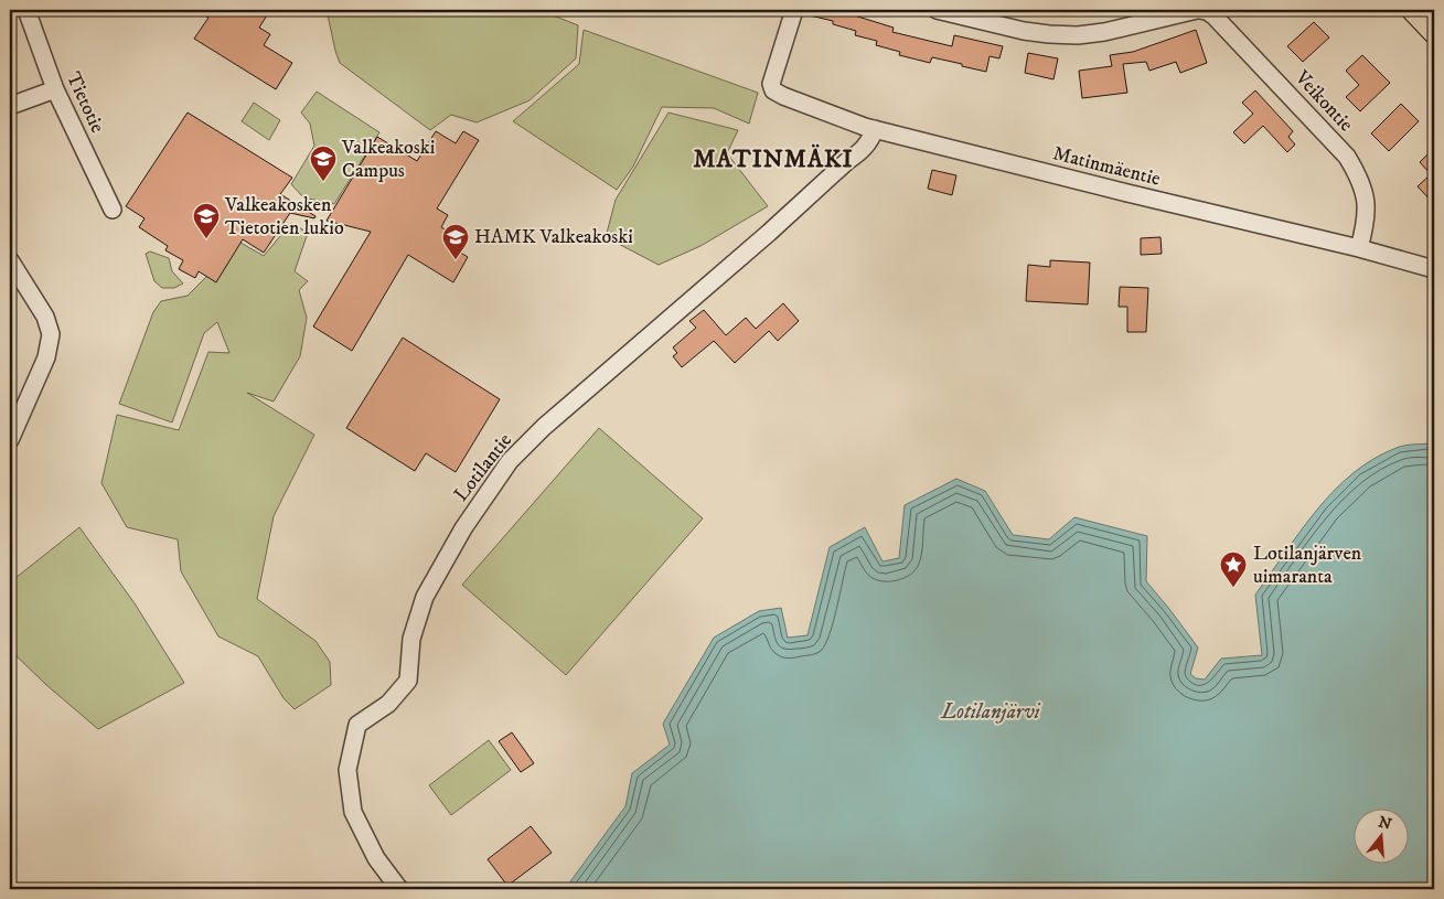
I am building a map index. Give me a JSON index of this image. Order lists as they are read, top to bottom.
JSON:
{
  "streets": {
    "street": [
      "Veikontie",
      "Tietotie",
      "Matinmäentie",
      "Lotilantie"
    ]
  },
  "crossings": [
    ["Veikontie", "Matinmäentie"],
    ["Matinmäentie", "Lotilantie"]
  ],
  "districts": ["MATINMÄKI"],
  "water": ["Lotilanjärvi"],
  "places": {
    "school or university": ["Valkeakoski Campus", "Valkeakosken Tietotien lukio", "HAMK Valkeakoski"],
    "place": ["Lotilanjärven uimaranta"]
  },
  "north": "top"
}
